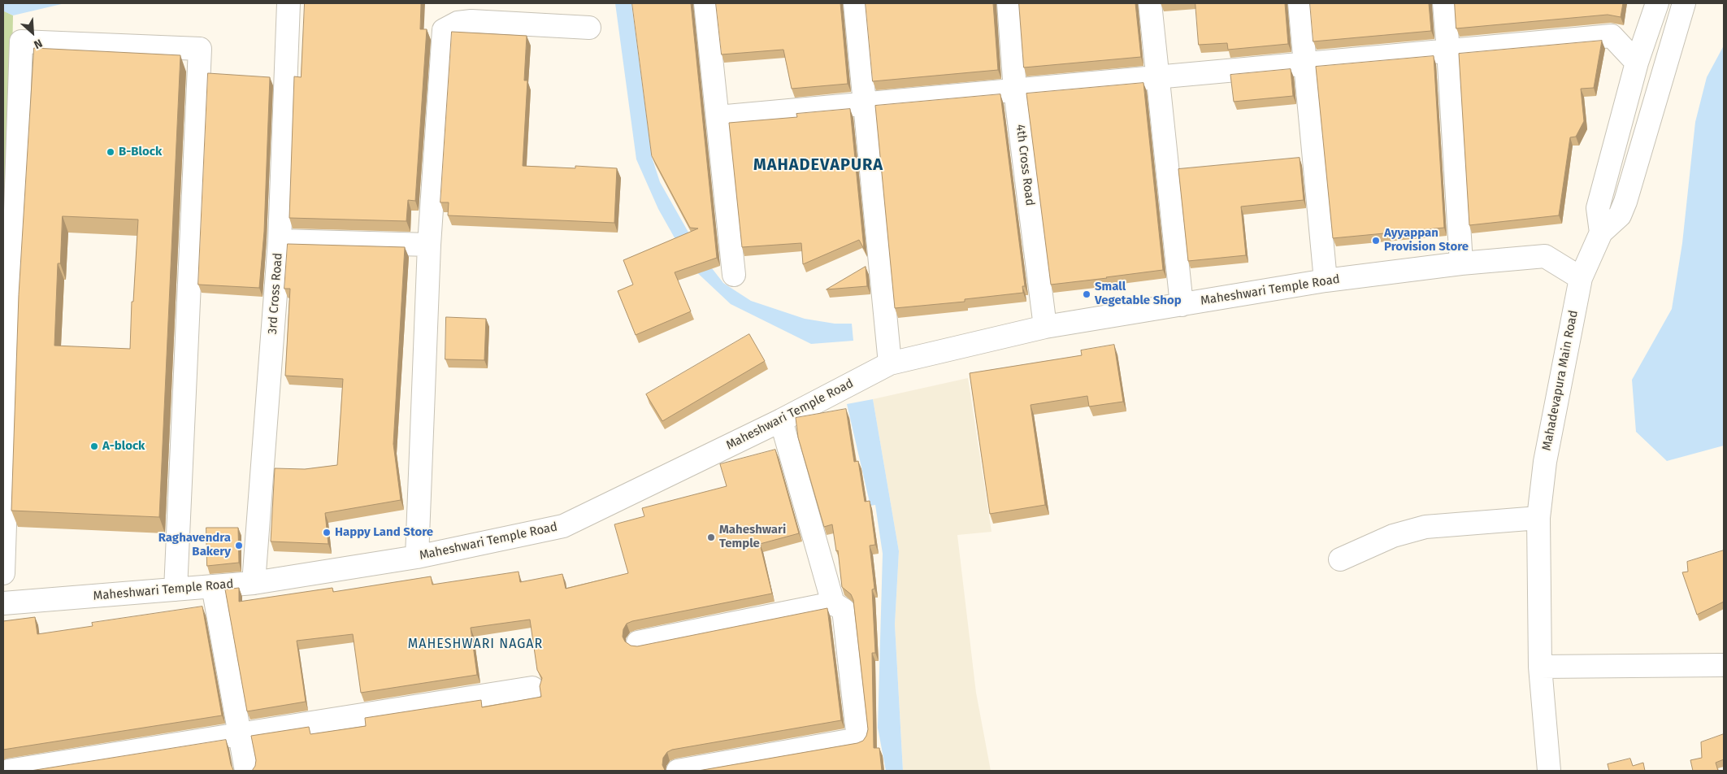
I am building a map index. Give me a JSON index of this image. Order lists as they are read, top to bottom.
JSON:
{
  "streets": {
    "street": [
      "4th Cross Road",
      "Maheshwari Temple Road",
      "3rd Cross Road",
      "Mahadevapura Main Road"
    ]
  },
  "crossings": [
    ["4th Cross Road", "Maheshwari Temple Road"],
    ["Maheshwari Temple Road", "3rd Cross Road"],
    ["Maheshwari Temple Road", "Mahadevapura Main Road"]
  ],
  "districts": ["MAHADEVAPURA", "MAHESHWARI NAGAR"],
  "places": [
    "B-Block",
    "Ayyappan Provision Store",
    "Small Vegetable Shop",
    "A-block",
    "Happy Land Store",
    "Maheshwari Temple",
    "Raghavendra Bakery"
  ],
  "north": "bottom right"
}
